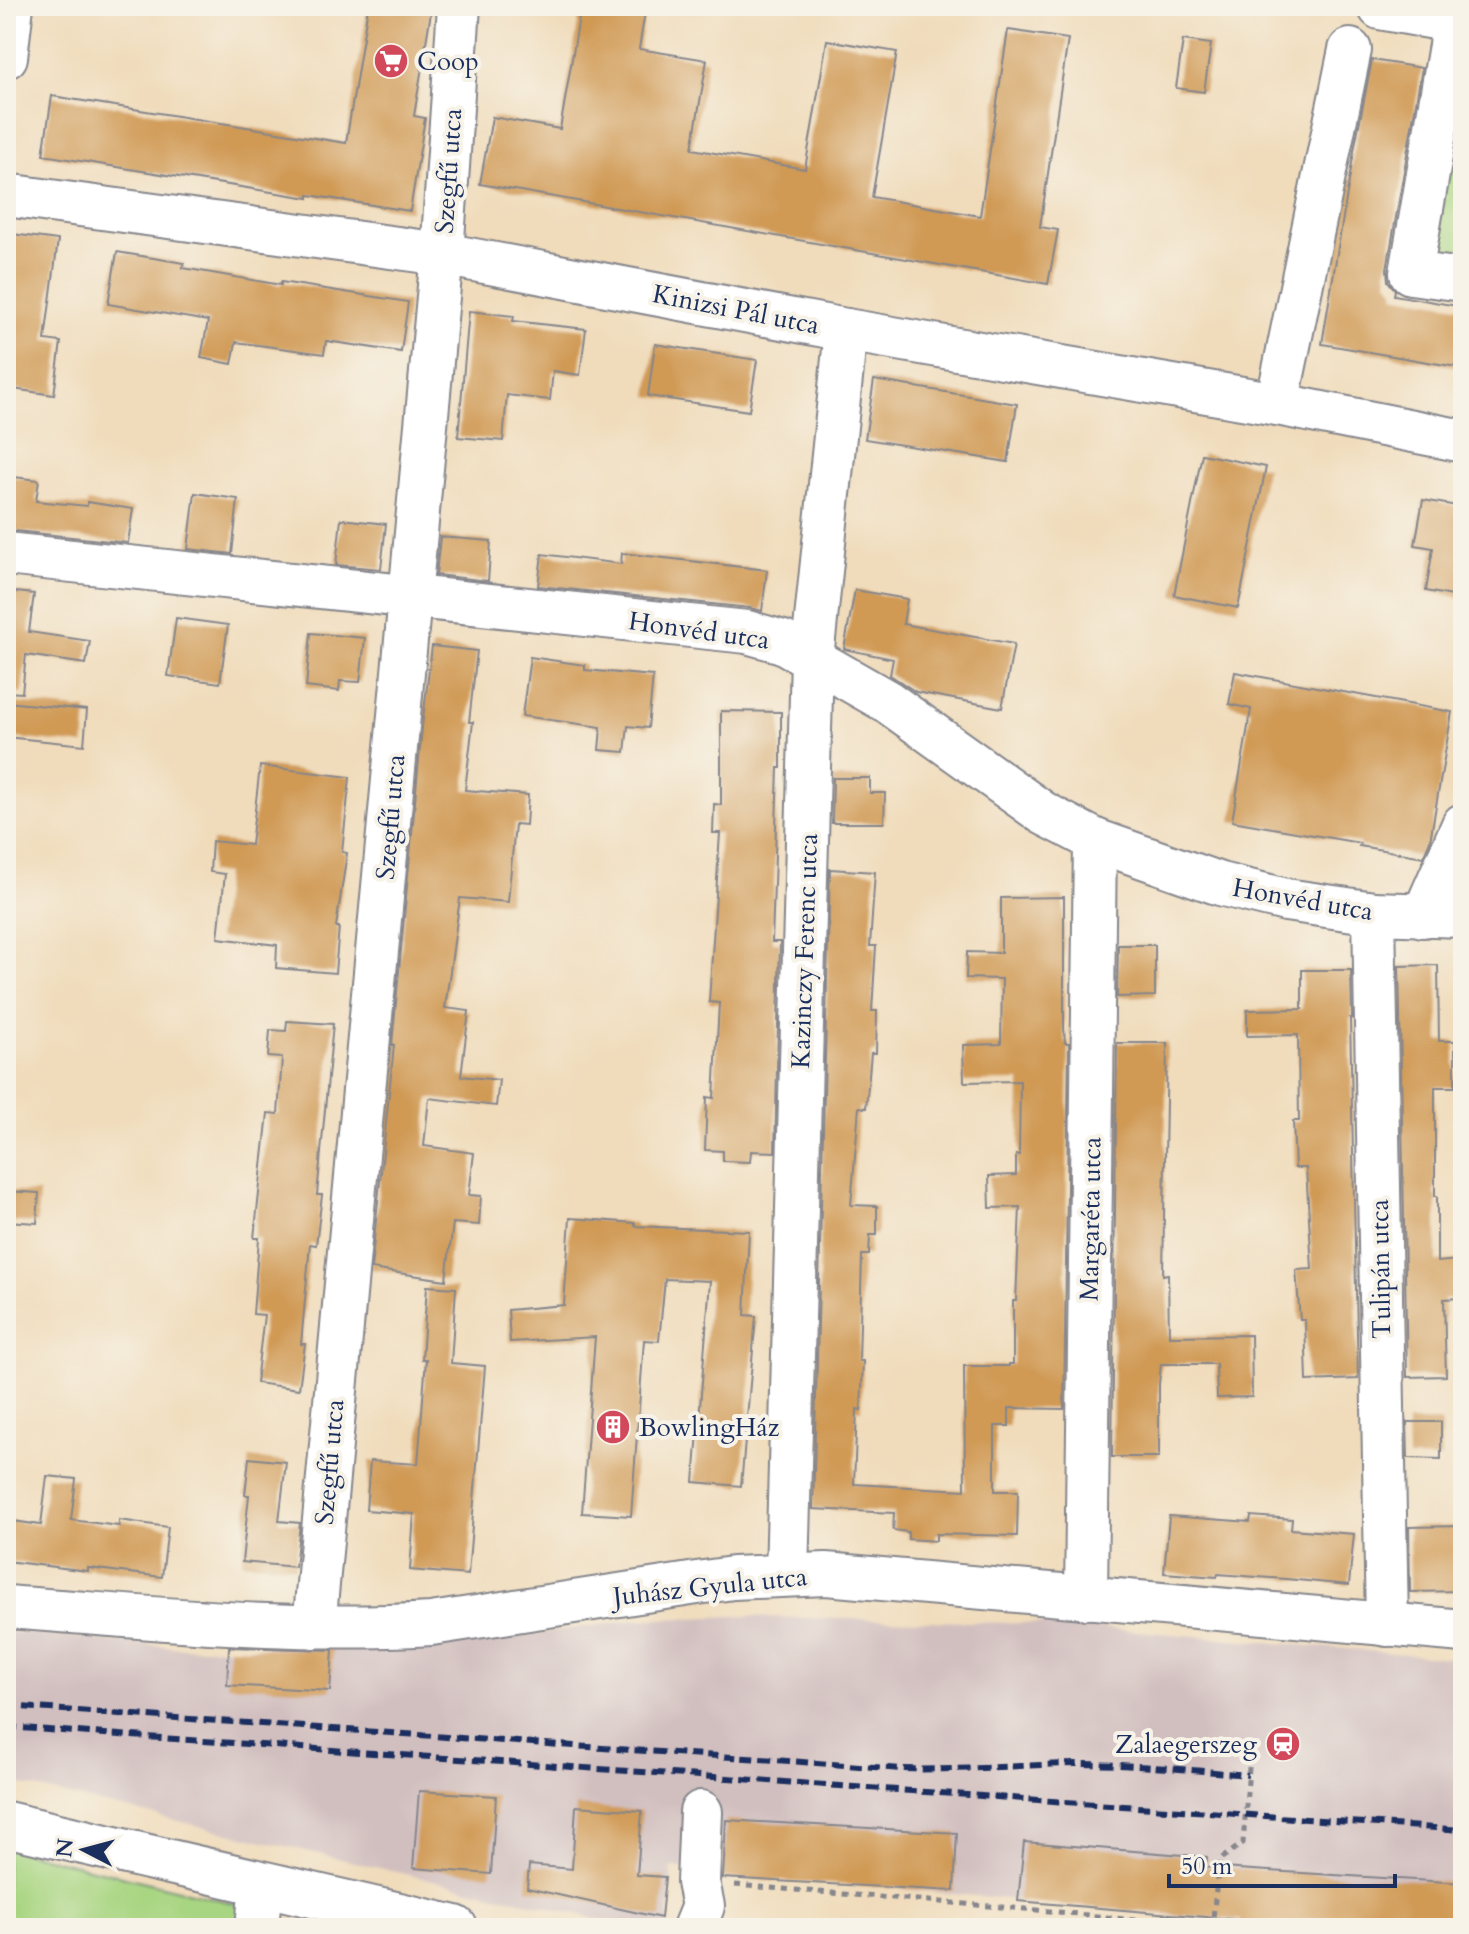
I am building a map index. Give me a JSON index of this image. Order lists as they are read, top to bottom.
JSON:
{
  "streets": {
    "street": [
      "Szegfű utca",
      "Kinizsi Pál utca",
      "Honvéd utca",
      "Kazinczy Ferenc utca",
      "Margaréta utca",
      "Tulipán utca",
      "Juhász Gyula utca"
    ]
  },
  "crossings": [
    ["Szegfű utca", "Kinizsi Pál utca"],
    ["Szegfű utca", "Honvéd utca"],
    ["Szegfű utca", "Juhász Gyula utca"],
    ["Kinizsi Pál utca", "Kazinczy Ferenc utca"],
    ["Honvéd utca", "Kazinczy Ferenc utca"],
    ["Honvéd utca", "Margaréta utca"],
    ["Honvéd utca", "Tulipán utca"],
    ["Kazinczy Ferenc utca", "Juhász Gyula utca"],
    ["Margaréta utca", "Juhász Gyula utca"],
    ["Tulipán utca", "Juhász Gyula utca"]
  ],
  "places": {
    "supermarket": ["Coop"],
    "building": ["BowlingHáz"],
    "station": ["Zalaegerszeg"]
  },
  "scale_bar": "50 m",
  "north": "left"
}
